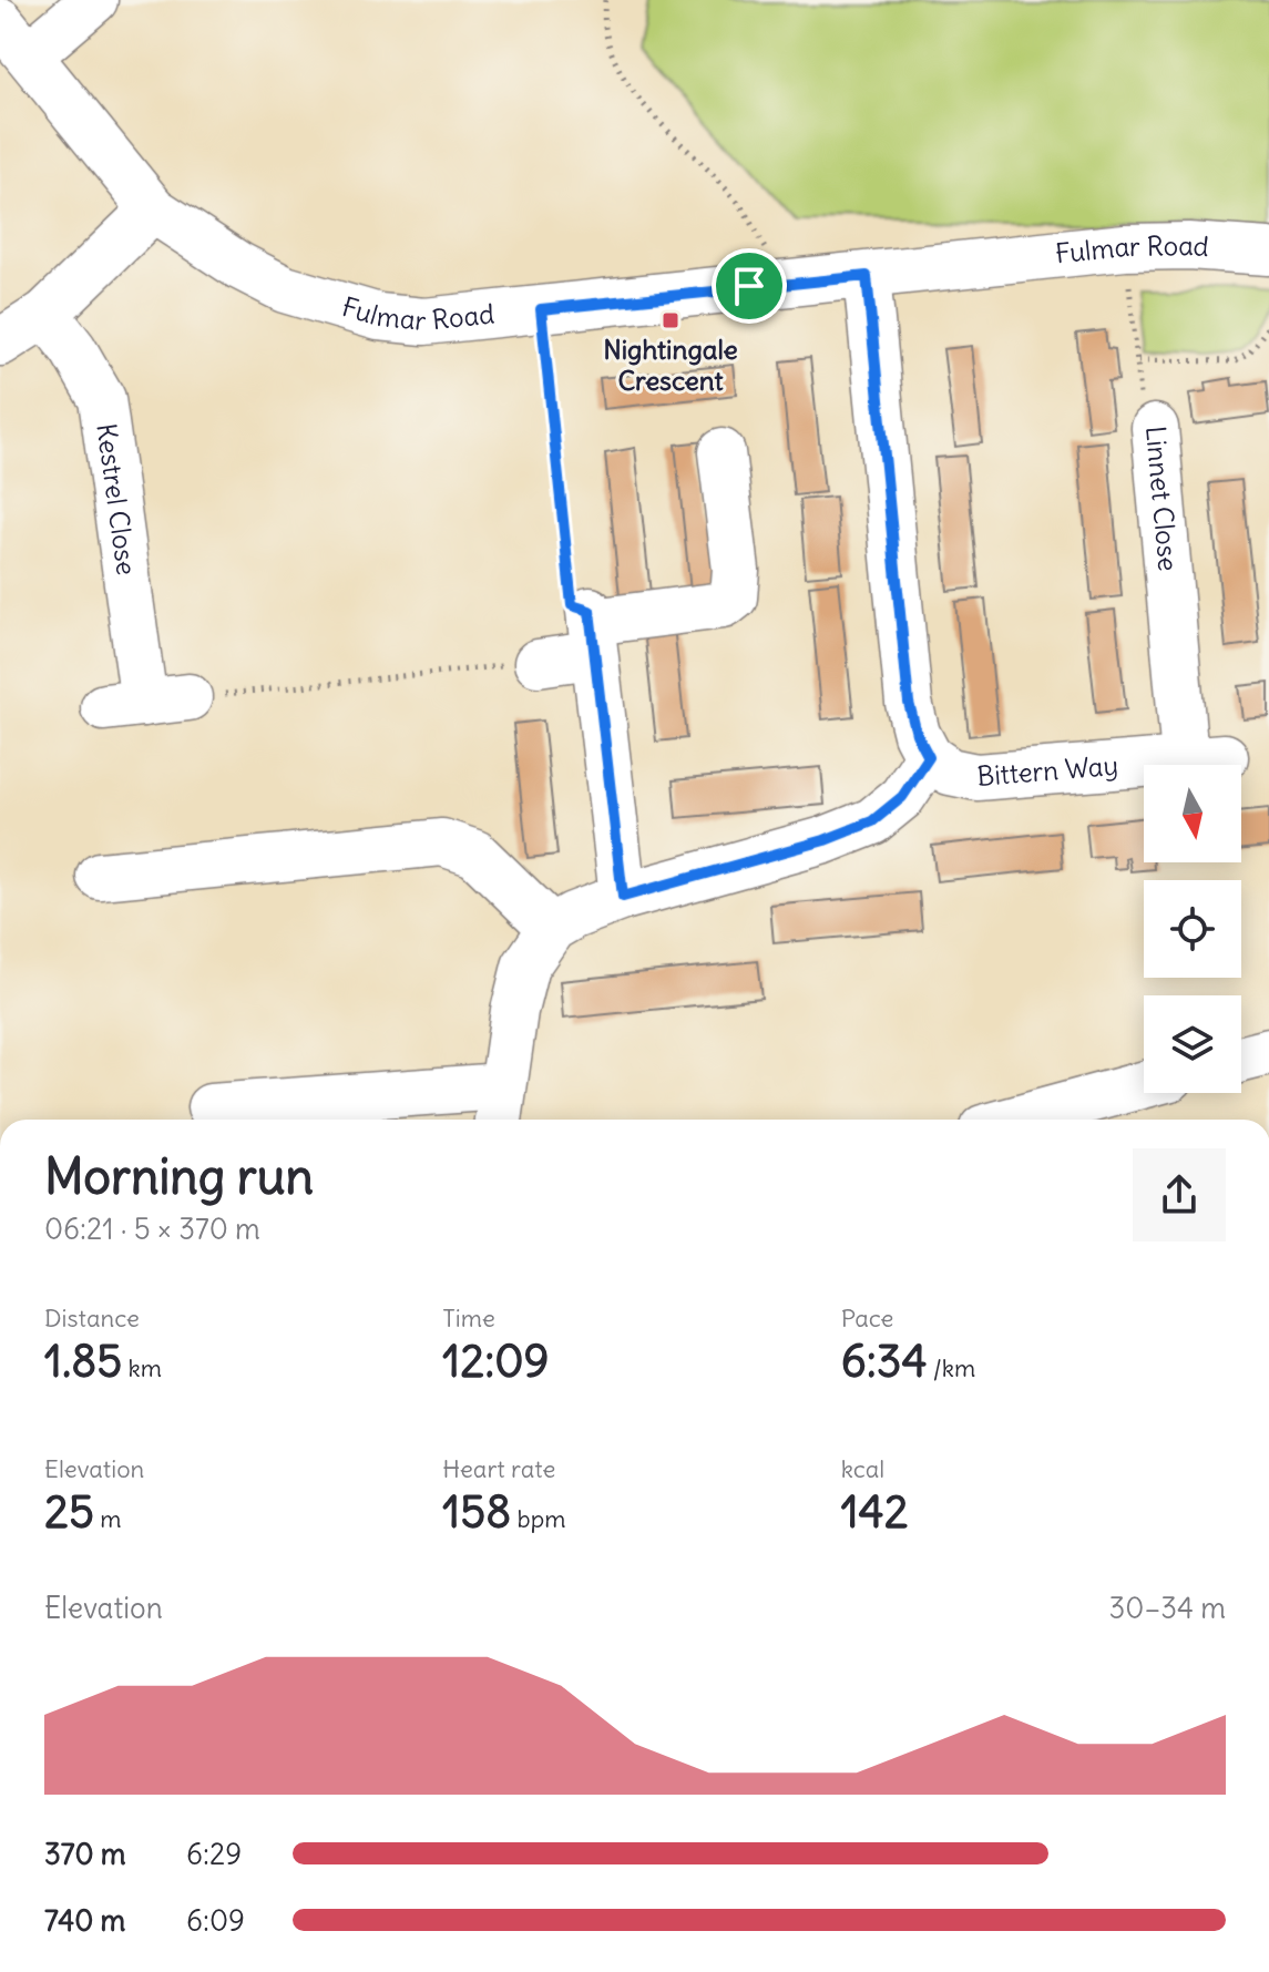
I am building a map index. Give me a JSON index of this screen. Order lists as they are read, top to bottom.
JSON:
{
  "streets": {
    "street": [
      "Fulmar Road",
      "Kestrel Close",
      "Linnet Close",
      "Bittern Way"
    ]
  },
  "crossings": [
    ["Fulmar Road", "Linnet Close"],
    ["Linnet Close", "Bittern Way"]
  ],
  "places": {
    "transit": ["Nightingale Crescent"]
  },
  "north": "bottom",
  "page": {
    "heading": ["Morning run", "06:21 · 5 × 370 m"],
    "stats": [
      ["Distance", "1.85 km"],
      ["Time", "12:09"],
      ["Pace", "6:34 /km"],
      ["Elevation", "25 m"],
      ["Heart rate", "158 bpm"],
      ["kcal", "142"]
    ],
    "chart": ["Elevation", "30–34 m"],
    "list": [
      {
        "name": "370 m",
        "note": "6:29"
      },
      {
        "name": "740 m",
        "note": "6:09"
      }
    ]
  }
}
